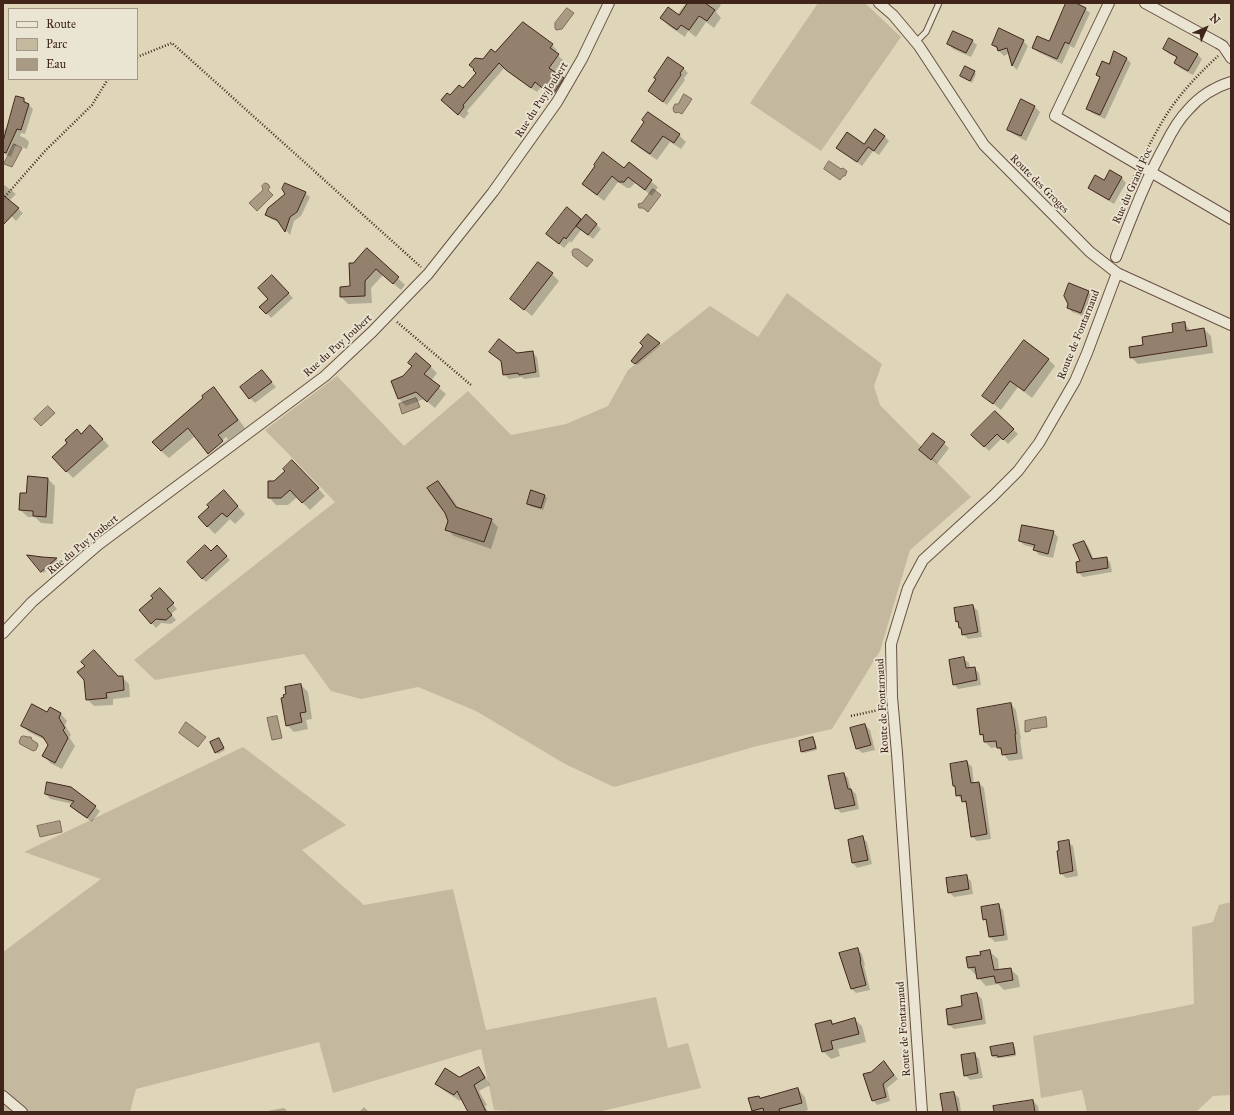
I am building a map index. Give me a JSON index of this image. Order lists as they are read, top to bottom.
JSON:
{
  "streets": {
    "street": [
      "Rue du Puy Joubert",
      "Route des Groges",
      "Rue du Grand Foc",
      "Route de Fontarnaud"
    ]
  },
  "crossings": [
    ["Route des Groges", "Route de Fontarnaud"]
  ],
  "legend": ["Route", "Parc", "Eau"],
  "north": "top right"
}
